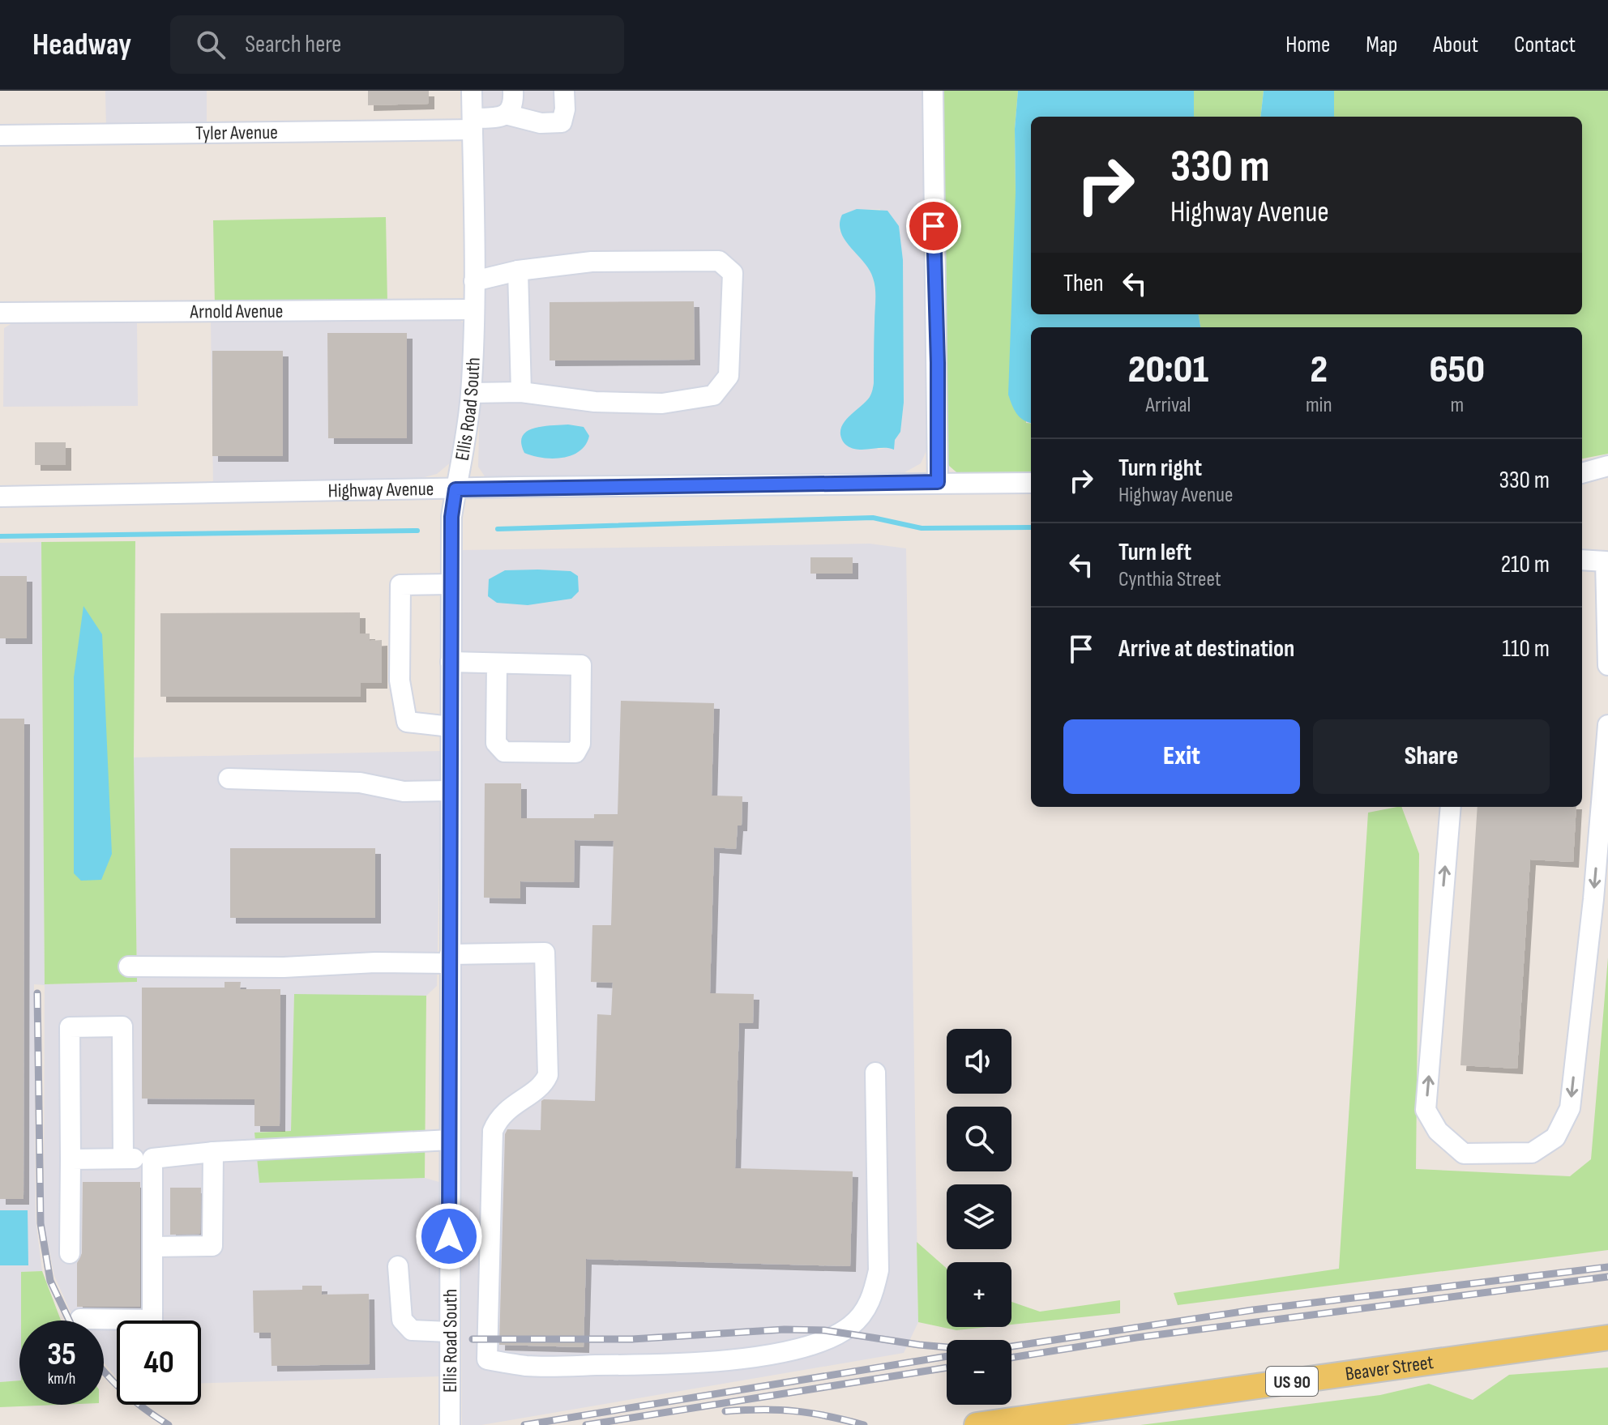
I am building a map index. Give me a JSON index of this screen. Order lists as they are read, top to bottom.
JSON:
{
  "streets": {
    "main road": ["Beaver Street", "US 90"],
    "street": [
      "Tyler Avenue",
      "Arnold Avenue",
      "Ellis Road South",
      "Highway Avenue"
    ]
  },
  "crossings": [
    ["Tyler Avenue", "Ellis Road South"],
    ["Arnold Avenue", "Ellis Road South"],
    ["Ellis Road South", "Highway Avenue"]
  ],
  "page": {
    "header": "Headway",
    "search": "Search here",
    "nav": [
      "Home",
      "Map",
      "About",
      "Contact"
    ],
    "turn": ["330 m", "Highway Avenue"],
    "then": "Then",
    "eta": [
      "20:01",
      "Arrival",
      "2",
      "min",
      "650",
      "m"
    ],
    "list": [
      {
        "name": "Turn right",
        "note": "Highway Avenue",
        "value": "330 m"
      },
      {
        "name": "Turn left",
        "note": "Cynthia Street",
        "value": "210 m"
      },
      {
        "name": "Arrive at destination",
        "value": "110 m"
      }
    ],
    "buttons": ["Exit", "Share"],
    "map_buttons": ["+", "−"],
    "speed": "35 km/h",
    "limit": "40"
  }
}
